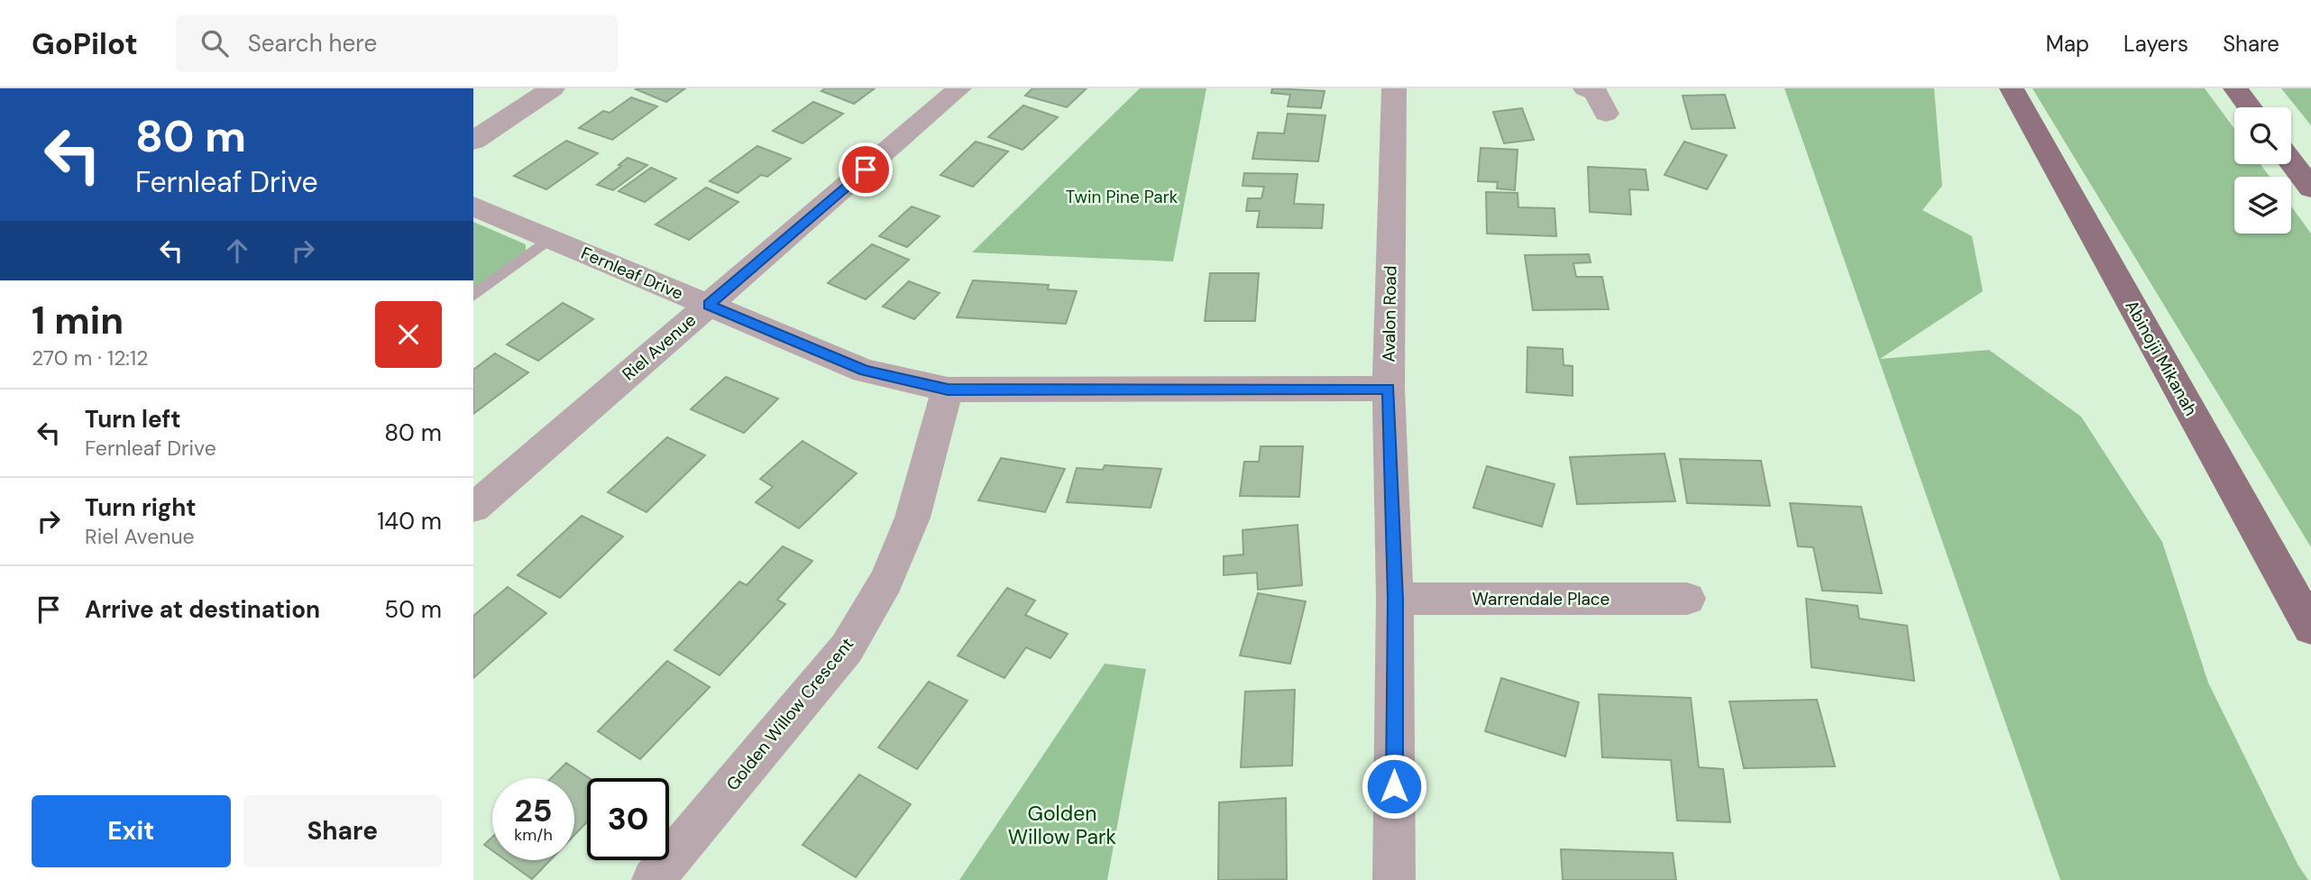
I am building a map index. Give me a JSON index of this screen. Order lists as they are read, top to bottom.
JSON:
{
  "streets": {
    "main road": ["Abinojii Mikanah"],
    "street": [
      "Fernleaf Drive",
      "Avalon Road",
      "Riel Avenue",
      "Warrendale Place",
      "Golden Willow Crescent"
    ]
  },
  "crossings": [
    ["Fernleaf Drive", "Avalon Road"],
    ["Fernleaf Drive", "Riel Avenue"],
    ["Fernleaf Drive", "Golden Willow Crescent"],
    ["Avalon Road", "Warrendale Place"]
  ],
  "parks": ["Twin Pine Park", "Golden Willow Park"],
  "page": {
    "header": "GoPilot",
    "search": "Search here",
    "nav": ["Map", "Layers", "Share"],
    "turn": ["80 m", "Fernleaf Drive"],
    "heading": ["1 min", "270 m · 12:12"],
    "list": [
      {
        "name": "Turn left",
        "note": "Fernleaf Drive",
        "value": "80 m"
      },
      {
        "name": "Turn right",
        "note": "Riel Avenue",
        "value": "140 m"
      },
      {
        "name": "Arrive at destination",
        "value": "50 m"
      }
    ],
    "speed": "25 km/h",
    "limit": "30",
    "buttons": ["Exit", "Share"]
  }
}
